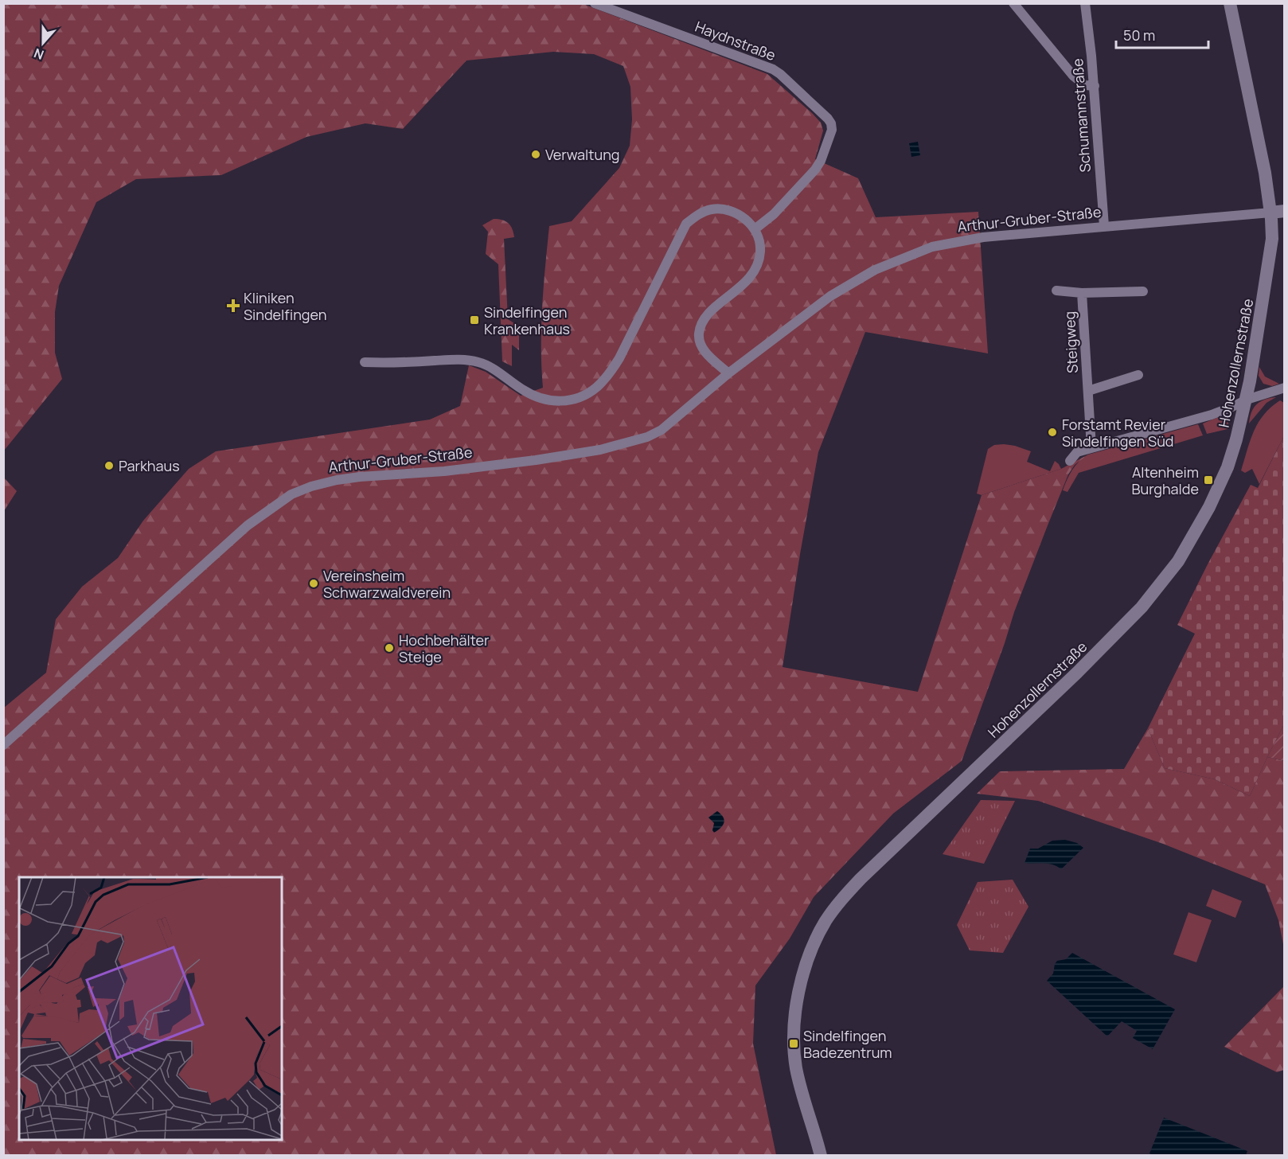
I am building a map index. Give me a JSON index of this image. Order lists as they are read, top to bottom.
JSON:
{
  "streets": {
    "street": [
      "Haydnstraße",
      "Schumannstraße",
      "Arthur-Gruber-Straße",
      "Steigweg",
      "Hohenzollernstraße"
    ]
  },
  "crossings": [
    ["Schumannstraße", "Arthur-Gruber-Straße"],
    ["Arthur-Gruber-Straße", "Hohenzollernstraße"]
  ],
  "places": {
    "other": [
      "Verwaltung",
      "Forstamt Revier Sindelfingen Süd",
      "Parkhaus",
      "Vereinsheim Schwarzwaldverein",
      "Hochbehälter Steige"
    ],
    "health": ["Kliniken Sindelfingen"],
    "transit": ["Sindelfingen Krankenhaus", "Altenheim Burghalde", "Sindelfingen Badezentrum"]
  },
  "scale_bar": "50 m",
  "north": "bottom"
}
